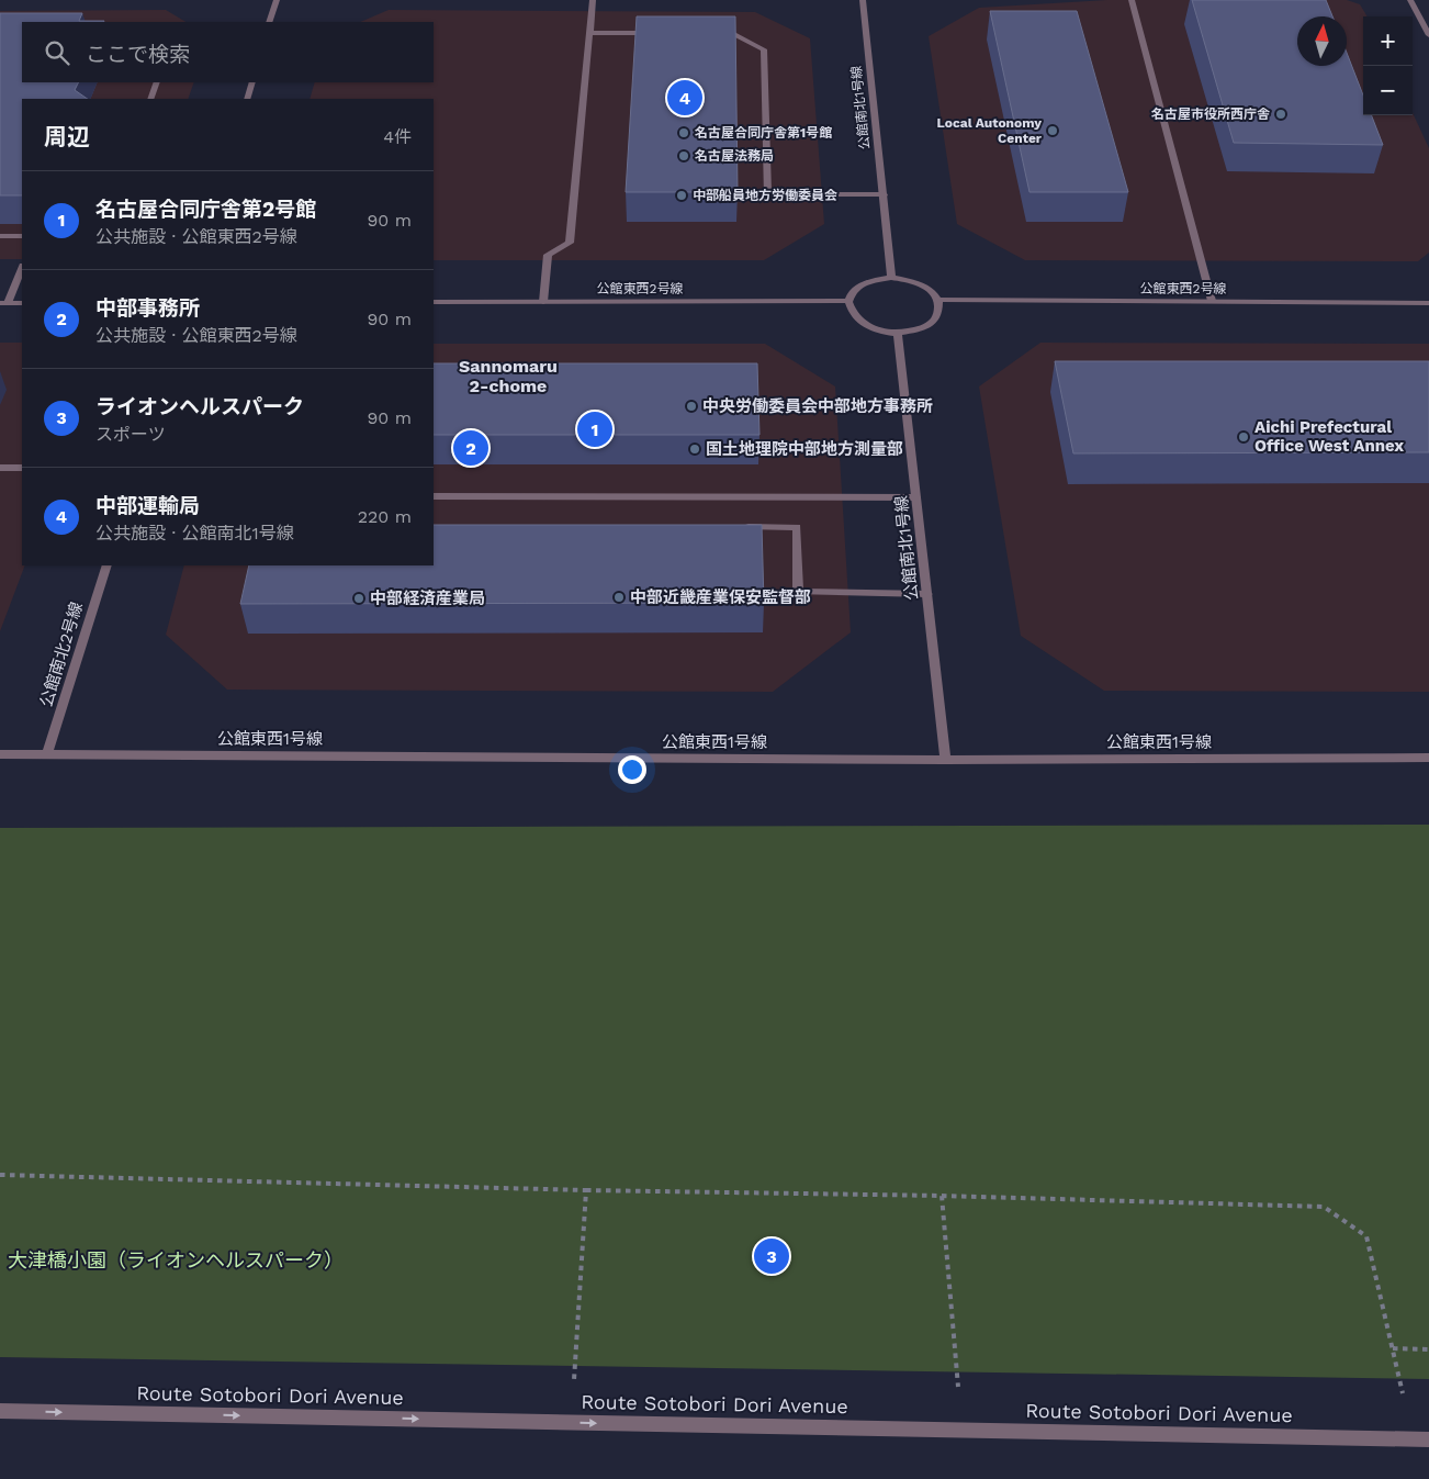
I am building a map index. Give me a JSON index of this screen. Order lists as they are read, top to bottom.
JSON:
{
  "streets": {
    "street": [
      "公館南北1号線",
      "公館東西2号線",
      "公館南北2号線",
      "公館東西1号線",
      "Route Sotobori Dori Avenue"
    ]
  },
  "crossings": [
    ["公館南北1号線", "公館東西2号線"],
    ["公館南北1号線", "公館東西1号線"],
    ["公館南北2号線", "公館東西1号線"]
  ],
  "one_way": ["Route Sotobori Dori Avenue"],
  "districts": ["Sannomaru 2-chome"],
  "parks": ["大津橋小園（ライオンヘルスパーク）"],
  "places": [
    "名古屋市役所西庁舎",
    "Local Autonomy Center",
    "名古屋合同庁舎第1号館",
    "名古屋法務局",
    "中部船員地方労働委員会",
    "中央労働委員会中部地方事務所",
    "Aichi Prefectural Office West Annex",
    "国土地理院中部地方測量部",
    "中部近畿産業保安監督部",
    "中部経済産業局"
  ],
  "north": "top",
  "page": {
    "map_buttons": ["+", "−"],
    "search": "ここで検索",
    "pins": [
      "4",
      "1",
      "2",
      "3"
    ],
    "heading": ["周辺", "4件"],
    "list": [
      {
        "mark": "1",
        "name": "名古屋合同庁舎第2号館",
        "note": "公共施設 · 公館東西2号線",
        "value": "90 m"
      },
      {
        "mark": "2",
        "name": "中部事務所",
        "note": "公共施設 · 公館東西2号線",
        "value": "90 m"
      },
      {
        "mark": "3",
        "name": "ライオンヘルスパーク",
        "note": "スポーツ",
        "value": "90 m"
      },
      {
        "mark": "4",
        "name": "中部運輸局",
        "note": "公共施設 · 公館南北1号線",
        "value": "220 m"
      }
    ]
  }
}
